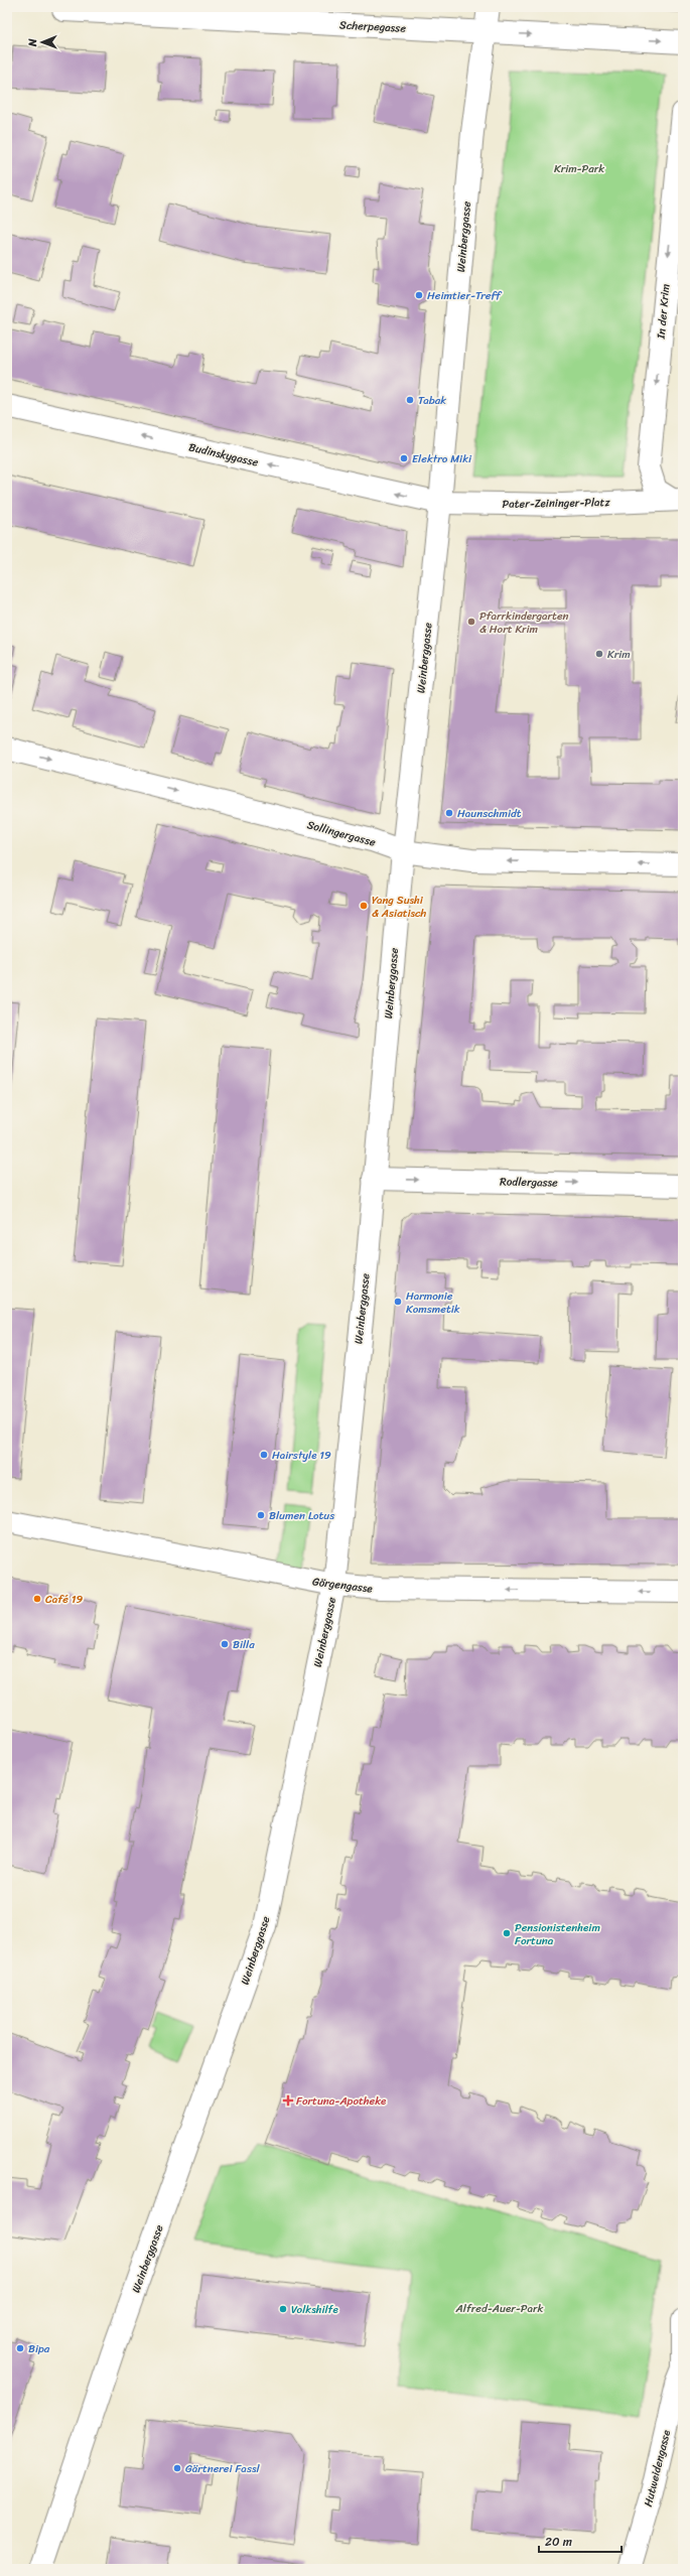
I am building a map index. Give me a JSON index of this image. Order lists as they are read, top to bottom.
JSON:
{
  "streets": {
    "street": [
      "Scherpegasse",
      "Weinberggasse",
      "In der Krim",
      "Budinskygasse",
      "Pater-Zeininger-Platz",
      "Sollingergasse",
      "Rodlergasse",
      "Görgengasse",
      "Hutweidengasse"
    ]
  },
  "crossings": [
    ["Scherpegasse", "Weinberggasse"],
    ["Weinberggasse", "Budinskygasse"],
    ["Weinberggasse", "Pater-Zeininger-Platz"],
    ["Weinberggasse", "Sollingergasse"],
    ["Weinberggasse", "Rodlergasse"],
    ["Weinberggasse", "Görgengasse"],
    ["In der Krim", "Pater-Zeininger-Platz"],
    ["Budinskygasse", "Pater-Zeininger-Platz"]
  ],
  "one_way": [
    "In der Krim",
    "Budinskygasse",
    "Rodlergasse",
    "Görgengasse"
  ],
  "parks": ["Krim-Park", "Alfred-Auer-Park"],
  "places": {
    "other": [
      "Heimtier-Treff",
      "Tabak",
      "Elektro Miki",
      "Pfarrkindergarten & Hort Krim",
      "Krim",
      "Haunschmidt",
      "Yang Sushi & Asiatisch",
      "Harmonie Komsmetik",
      "Hairstyle 19",
      "Blumen Lotus",
      "Café 19",
      "Billa",
      "Pensionistenheim Fortuna",
      "Volkshilfe",
      "Bipa",
      "Gärtnerei Fassl"
    ],
    "health": ["Fortuna-Apotheke"]
  },
  "scale_bar": "20 m",
  "north": "left"
}
